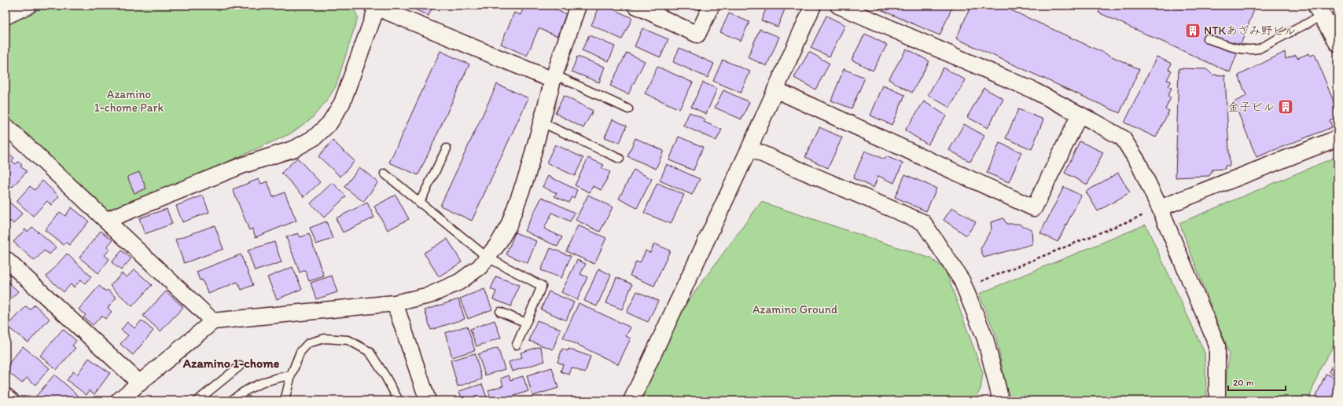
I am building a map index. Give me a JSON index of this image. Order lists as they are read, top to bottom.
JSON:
{
  "districts": ["Azamino 1-chome"],
  "parks": ["Azamino 1-chome Park", "Azamino Ground"],
  "places": {
    "building": ["NTKあざみ野ビル", "金子ビル"]
  },
  "scale_bar": "20 m"
}
